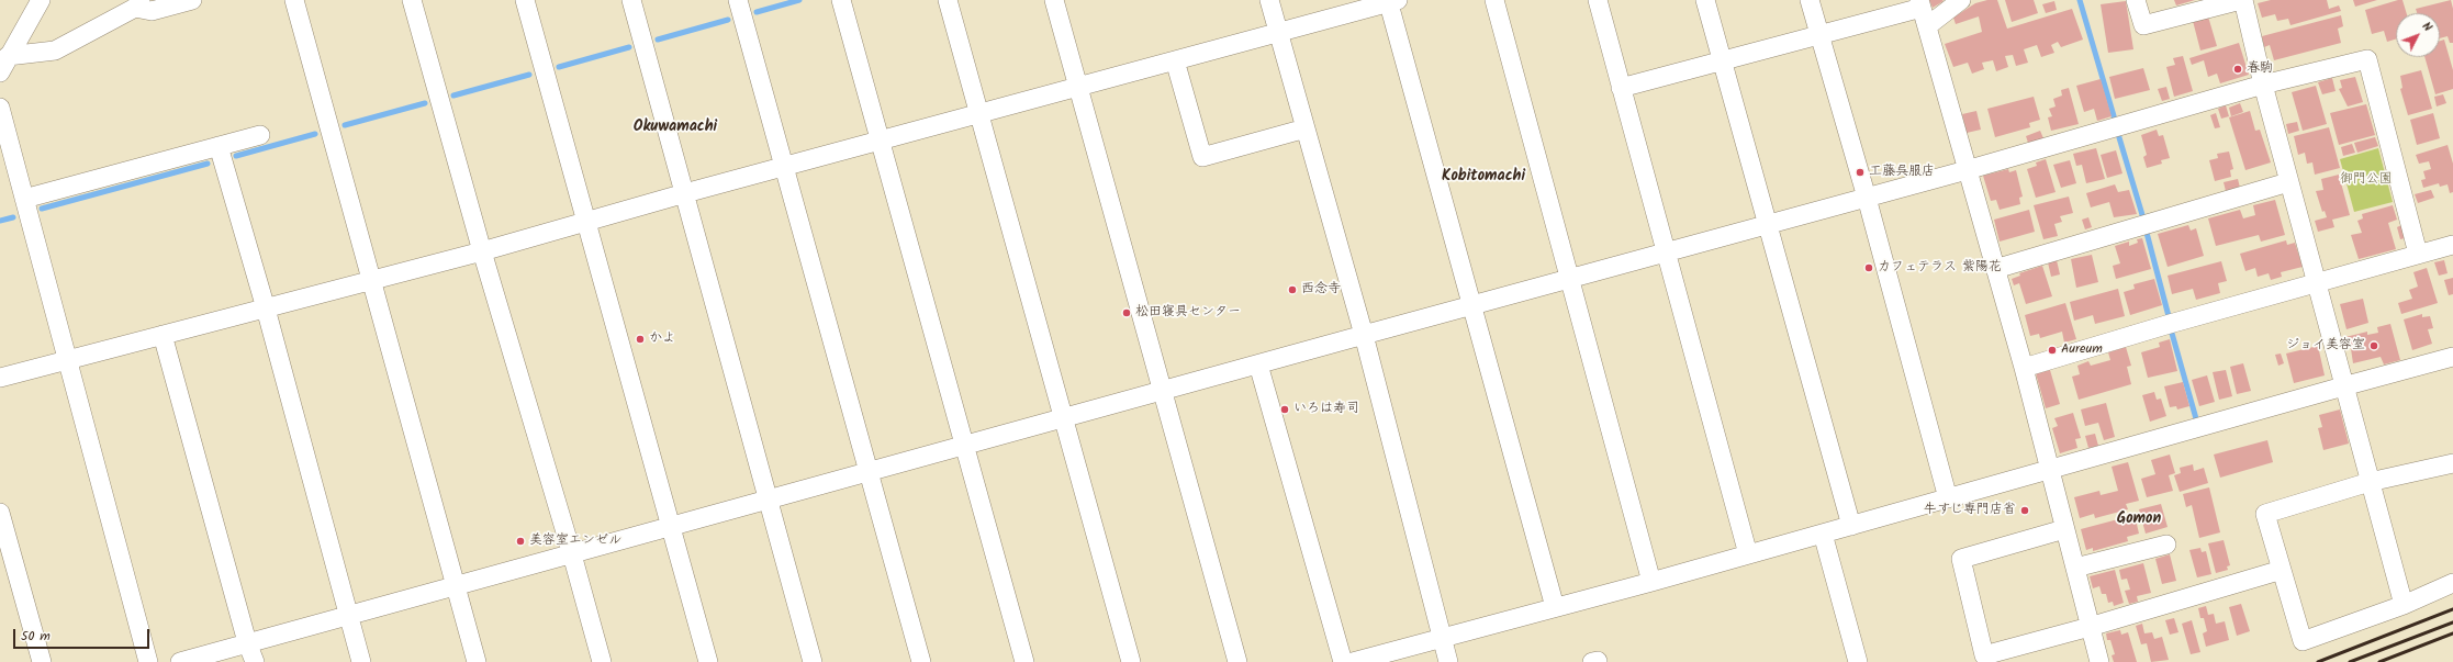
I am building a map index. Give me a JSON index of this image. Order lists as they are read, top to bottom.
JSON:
{
  "districts": ["Okuwamachi", "Kobitomachi", "Gomon"],
  "parks": ["御門公園"],
  "places": [
    "春駒",
    "工藤呉服店",
    "カフェテラス 紫陽花",
    "西念寺",
    "松田寝具センター",
    "かよ",
    "ジョイ美容室",
    "Aureum",
    "いろは寿司",
    "牛すじ専門店省",
    "美容室エンゼル"
  ],
  "scale_bar": "50 m",
  "north": "top right"
}
